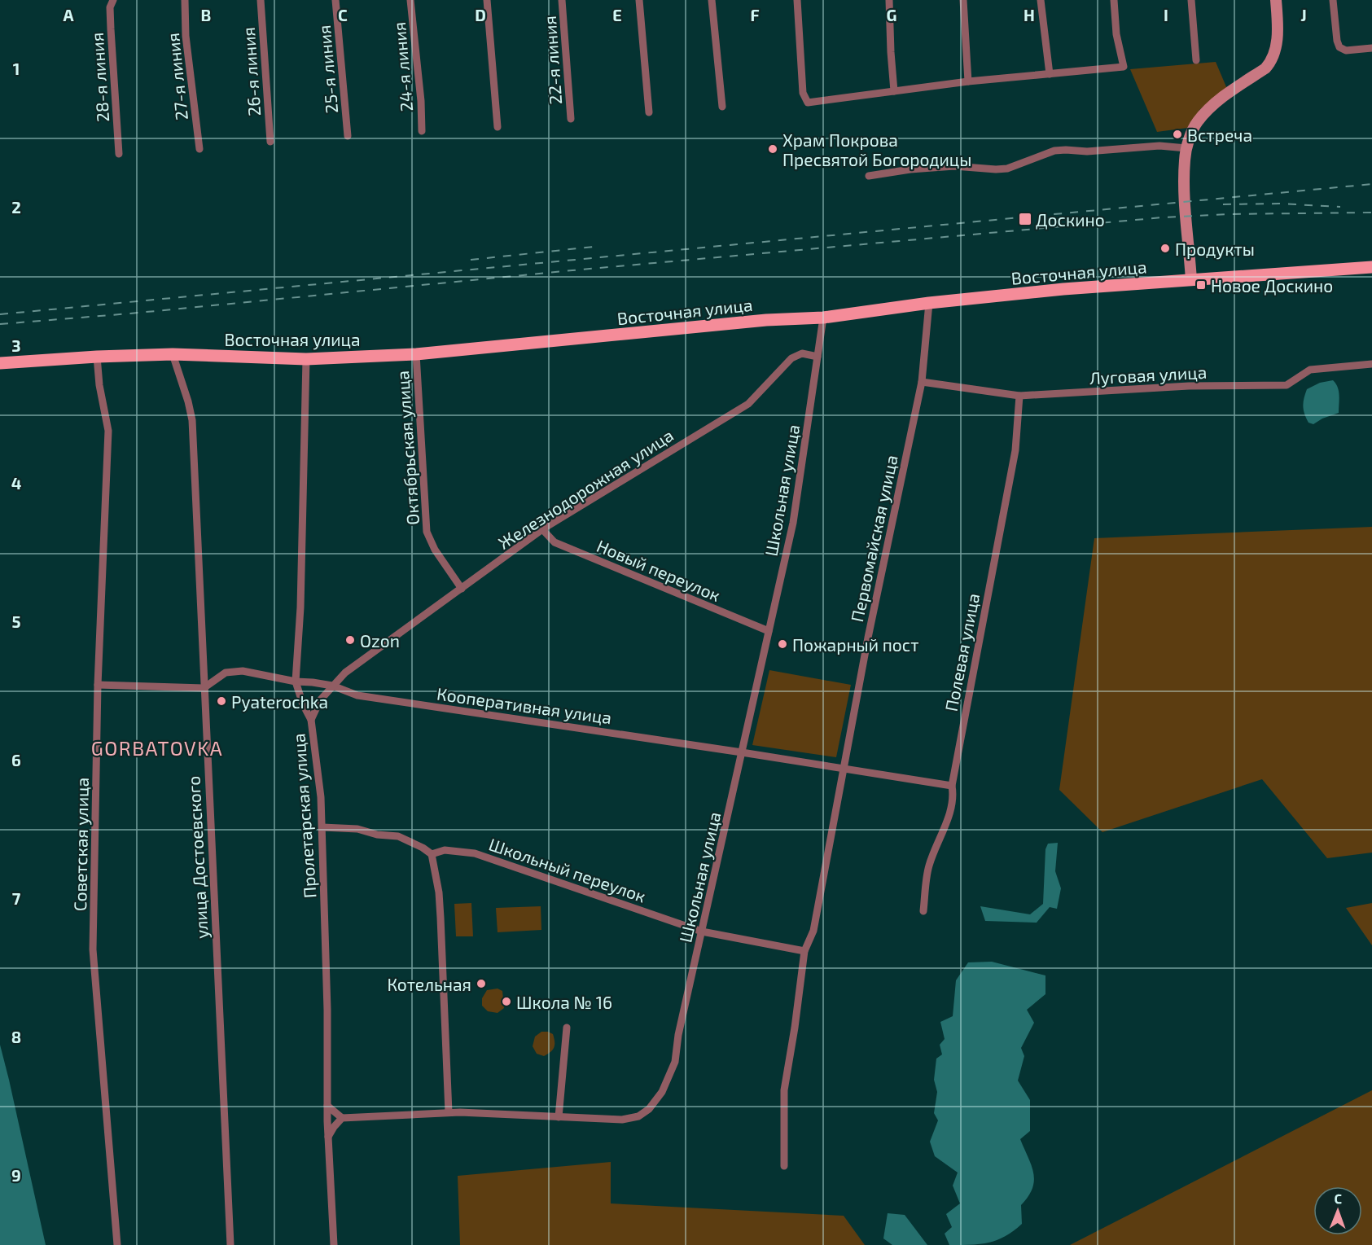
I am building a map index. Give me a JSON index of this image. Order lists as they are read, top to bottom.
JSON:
{
  "streets": {
    "main road": ["Восточная улица"],
    "street": [
      "22-я линия",
      "24-я линия",
      "25-я линия",
      "26-я линия",
      "27-я линия",
      "28-я линия",
      "Луговая улица",
      "Октябрьская улица",
      "Железнодорожная улица",
      "Школьная улица",
      "Первомайская улица",
      "Новый переулок",
      "Полевая улица",
      "Кооперативная улица",
      "Пролетарская улица",
      "Советская улица",
      "улица Достоевского",
      "Школьный переулок"
    ]
  },
  "crossings": [
    ["Восточная улица", "Октябрьская улица"],
    ["Восточная улица", "Школьная улица"],
    ["Восточная улица", "Первомайская улица"],
    ["Восточная улица", "Пролетарская улица"],
    ["Восточная улица", "Советская улица"],
    ["Восточная улица", "улица Достоевского"],
    ["Луговая улица", "Первомайская улица"],
    ["Луговая улица", "Полевая улица"],
    ["Октябрьская улица", "Железнодорожная улица"],
    ["Железнодорожная улица", "Школьная улица"],
    ["Железнодорожная улица", "Новый переулок"],
    ["Железнодорожная улица", "Кооперативная улица"],
    ["Железнодорожная улица", "Пролетарская улица"],
    ["Школьная улица", "Новый переулок"],
    ["Школьная улица", "Кооперативная улица"],
    ["Школьная улица", "Школьный переулок"],
    ["Первомайская улица", "Кооперативная улица"],
    ["Первомайская улица", "Школьный переулок"],
    ["Полевая улица", "Кооперативная улица"],
    ["Кооперативная улица", "Пролетарская улица"],
    ["Кооперативная улица", "улица Достоевского"]
  ],
  "districts": ["GORBATOVKA"],
  "places": {
    "other": [
      "Встреча",
      "Храм Покрова Пресвятой Богородицы",
      "Продукты",
      "Ozon",
      "Пожарный пост",
      "Pyaterochka",
      "Котельная",
      "Школа № 16"
    ],
    "transit": ["Доскино", "Новое Доскино"]
  },
  "north": "top",
  "grid": {
    "columns": [
      "A",
      "B",
      "C",
      "D",
      "E",
      "F",
      "G",
      "H",
      "I",
      "J"
    ],
    "rows": [
      "1",
      "2",
      "3",
      "4",
      "5",
      "6",
      "7",
      "8",
      "9"
    ]
  }
}
